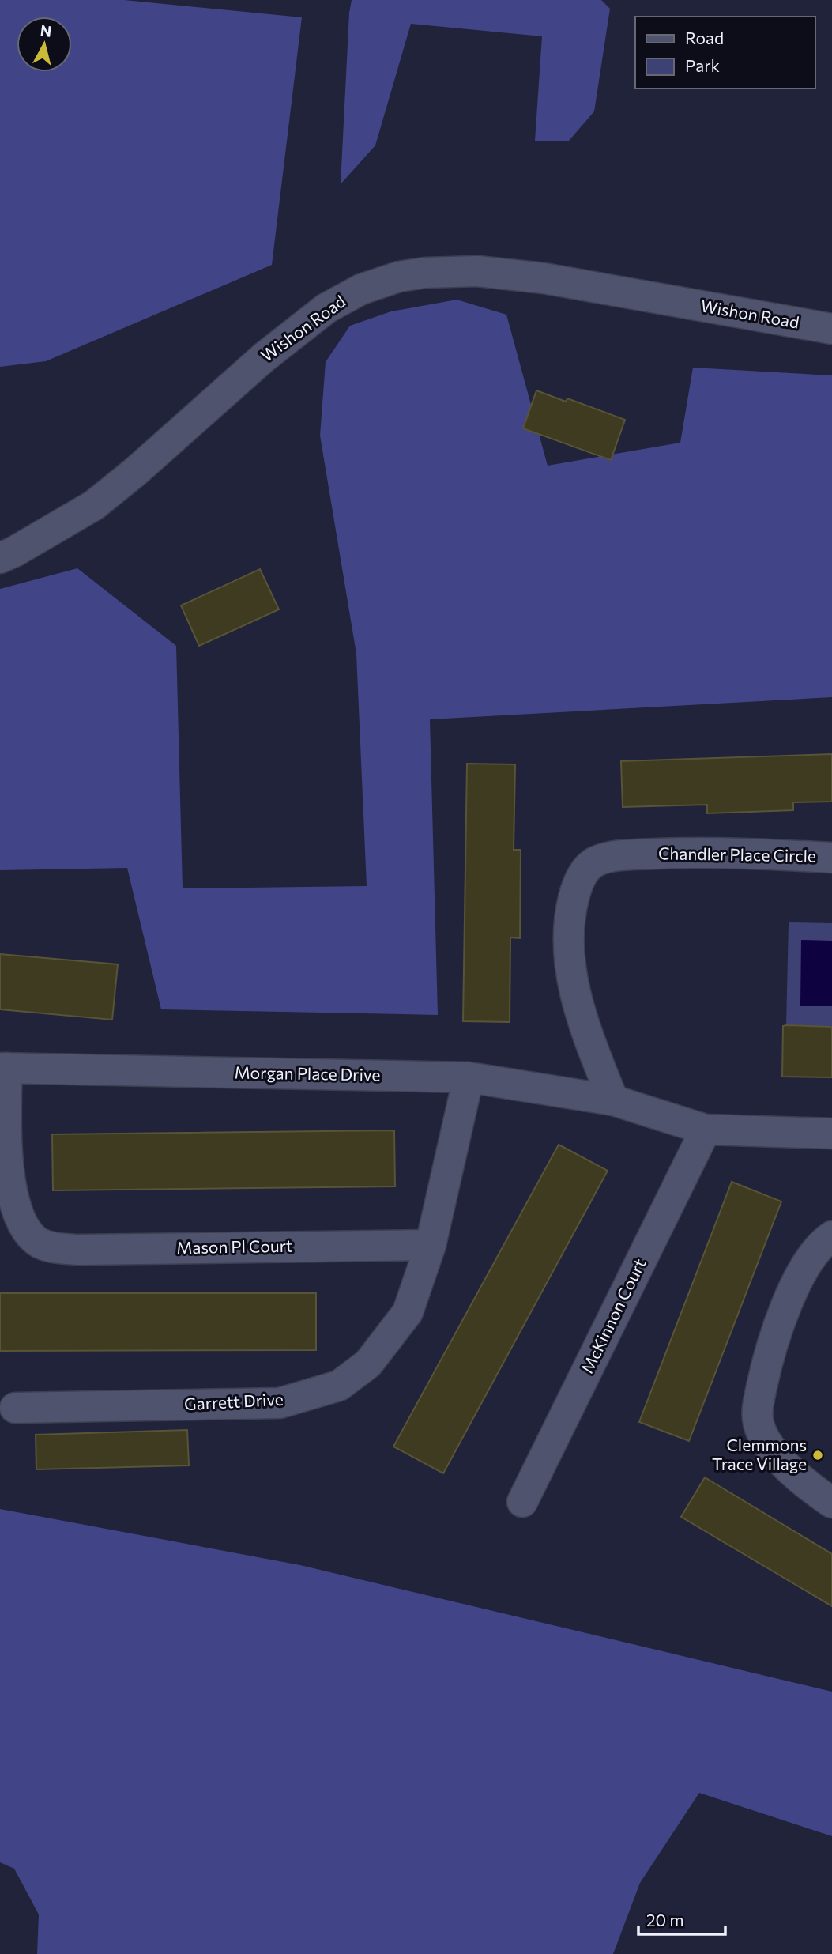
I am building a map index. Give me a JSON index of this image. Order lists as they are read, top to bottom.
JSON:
{
  "streets": {
    "street": [
      "Wishon Road",
      "Chandler Place Circle",
      "Morgan Place Drive",
      "Mason Pl Court",
      "McKinnon Court",
      "Garrett Drive"
    ]
  },
  "crossings": [
    ["Chandler Place Circle", "Morgan Place Drive"],
    ["Morgan Place Drive", "Mason Pl Court"],
    ["Morgan Place Drive", "Garrett Drive"],
    ["Mason Pl Court", "Garrett Drive"]
  ],
  "places": ["Clemmons Trace Village"],
  "legend": ["Road", "Park"],
  "scale_bar": "20 m",
  "north": "top"
}
